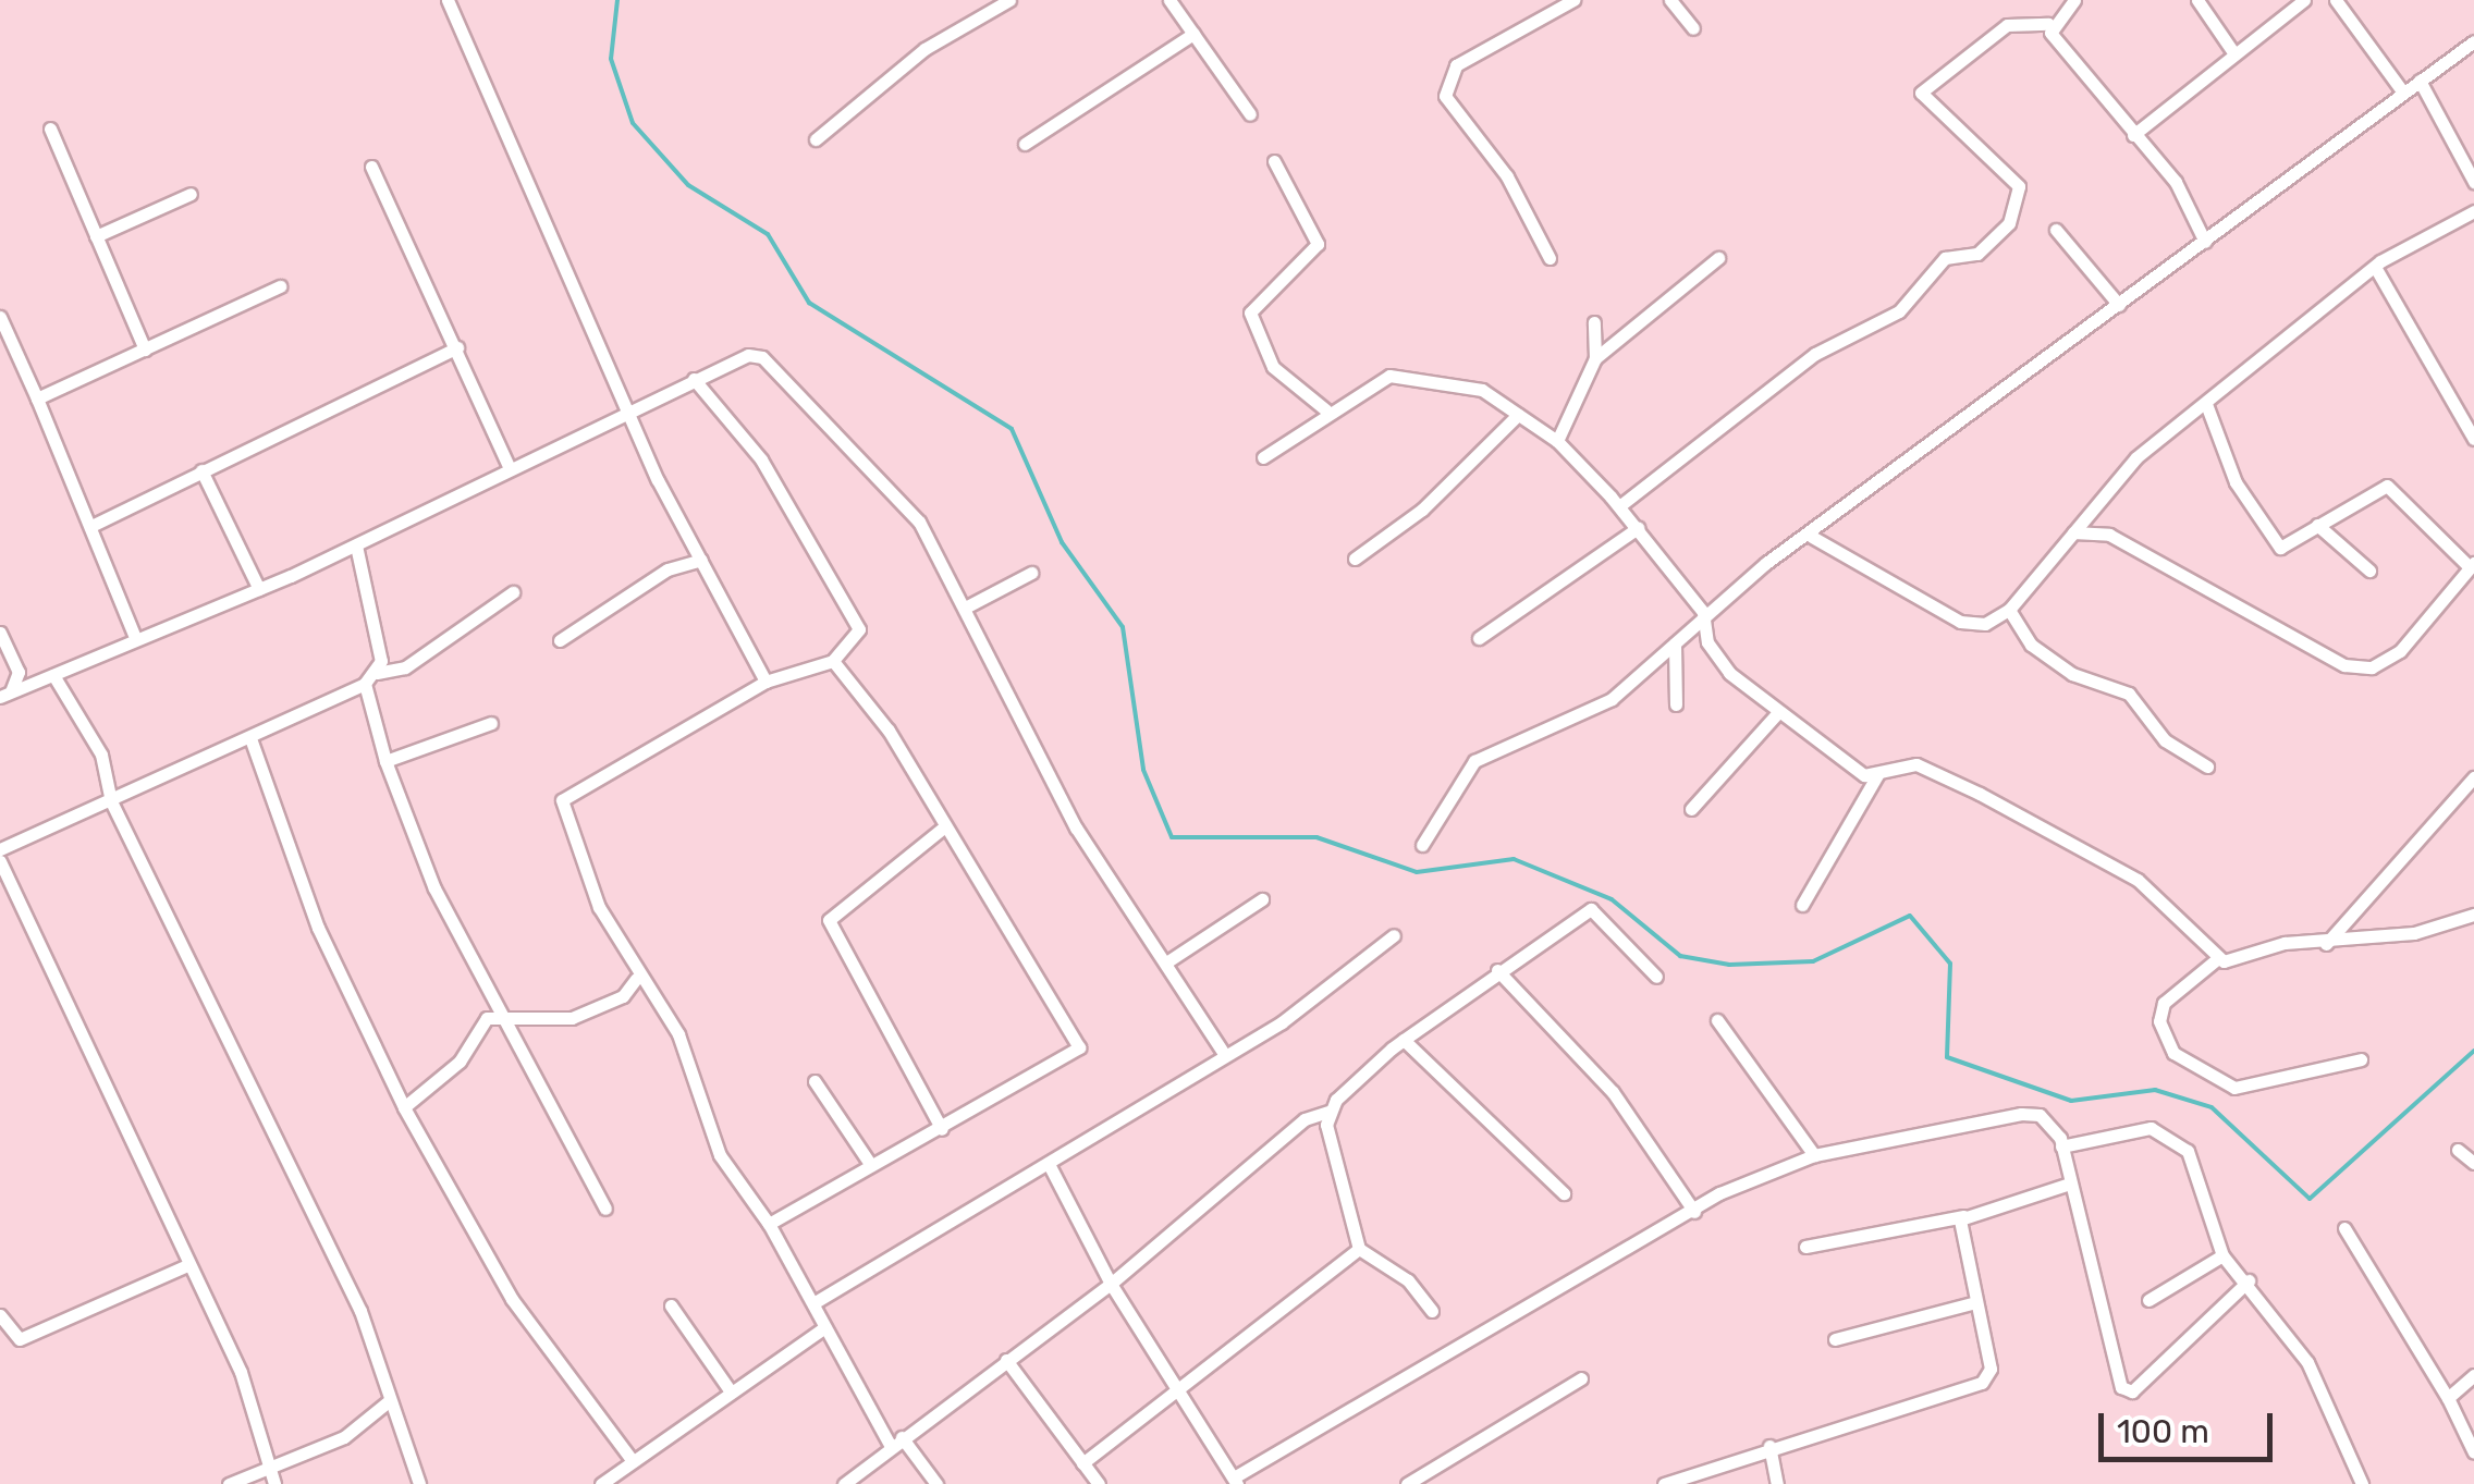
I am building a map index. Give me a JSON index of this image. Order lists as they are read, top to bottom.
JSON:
{
  "scale_bar": "100 m"
}
